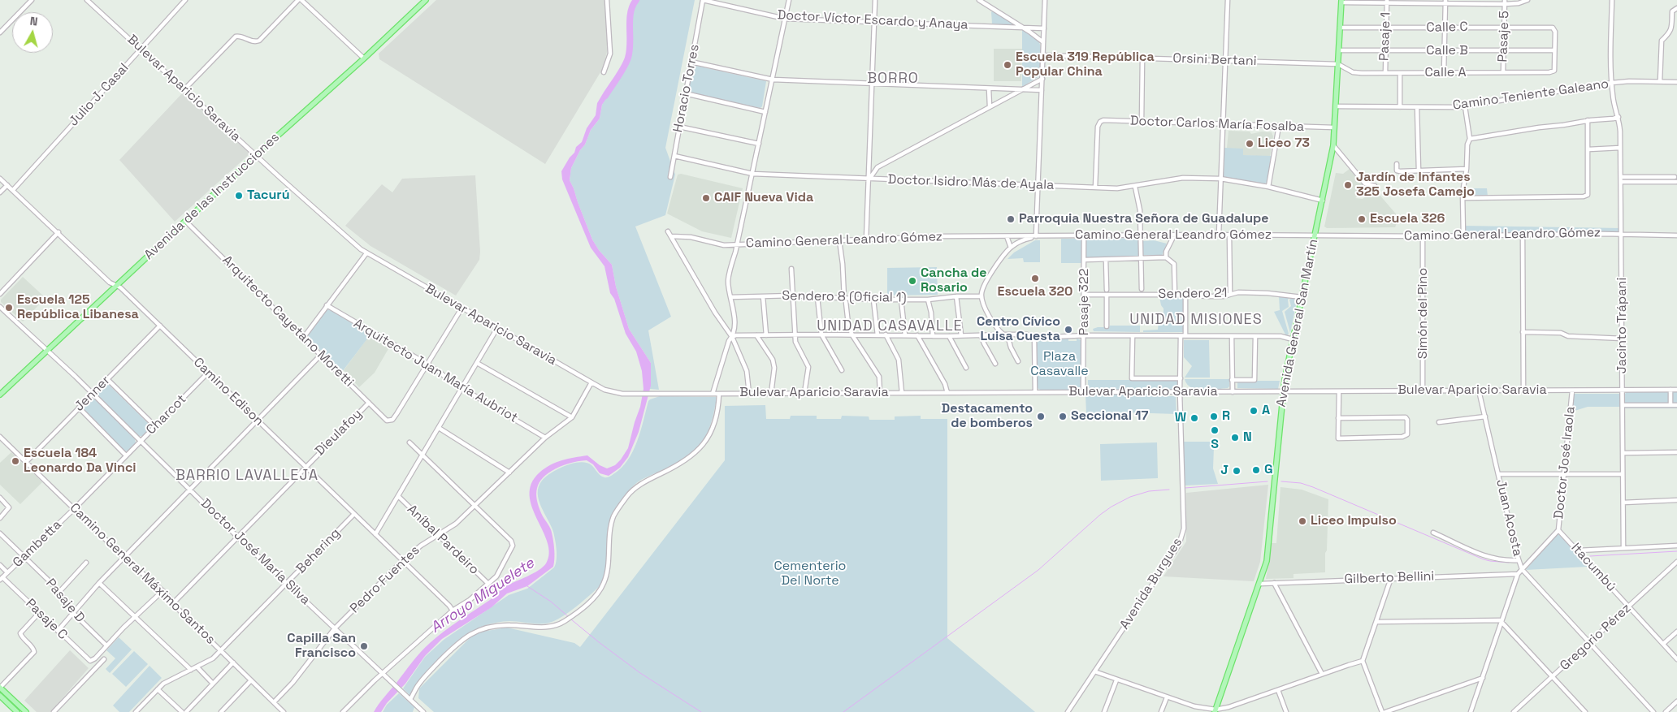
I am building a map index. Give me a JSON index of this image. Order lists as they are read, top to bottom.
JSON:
{
  "streets": {
    "main road": ["Avenida de las Instrucciones", "Avenida General San Martín"],
    "street": [
      "Doctor Víctor Escardo y Anaya",
      "Calle C",
      "Pasaje 1",
      "Pasaje 5",
      "Calle B",
      "Orsini Bertani",
      "Calle A",
      "Bulevar Aparicio Saravia",
      "Horacio Torres",
      "Julio J. Casal",
      "Camino Teniente Galeano",
      "Doctor Carlos María Fosalba",
      "Doctor Isidro Más de Ayala",
      "Camino General Leandro Gómez",
      "Sendero 21",
      "Sendero 8 (Oficial 1)",
      "Pasaje 322",
      "Simón del Pino",
      "Arquitecto Cayetano Moretti",
      "Jacinto Trápani",
      "Arquitecto Juan María Aubriot",
      "Camino Edison",
      "Jenner",
      "Charcot",
      "Dieulafoy",
      "Doctor José Iraola",
      "Juan Acosta",
      "Aníbal Pardeiro",
      "Gambetta",
      "Behering",
      "Doctor José María Silva",
      "Itacumbú",
      "Camino General Máximo Santos",
      "Gilberto Bellini",
      "Pedro Fuentes",
      "Avenida Burgues",
      "Pasaje D",
      "Pasaje C",
      "Gregorio Pérez"
    ]
  },
  "crossings": [
    ["Doctor Víctor Escardo y Anaya", "Horacio Torres"],
    ["Calle C", "Pasaje 1"],
    ["Calle C", "Pasaje 5"],
    ["Calle C", "Calle B"],
    ["Calle C", "Calle A"],
    ["Calle C", "Avenida General San Martín"],
    ["Pasaje 1", "Calle B"],
    ["Pasaje 1", "Calle A"],
    ["Pasaje 5", "Calle B"],
    ["Pasaje 5", "Calle A"],
    ["Calle B", "Calle A"],
    ["Calle B", "Avenida General San Martín"],
    ["Orsini Bertani", "Calle A"],
    ["Orsini Bertani", "Avenida General San Martín"],
    ["Calle A", "Avenida General San Martín"],
    ["Bulevar Aparicio Saravia", "Julio J. Casal"],
    ["Bulevar Aparicio Saravia", "Avenida de las Instrucciones"],
    ["Bulevar Aparicio Saravia", "Pasaje 322"],
    ["Bulevar Aparicio Saravia", "Simón del Pino"],
    ["Bulevar Aparicio Saravia", "Avenida General San Martín"],
    ["Bulevar Aparicio Saravia", "Jacinto Trápani"],
    ["Bulevar Aparicio Saravia", "Doctor José Iraola"],
    ["Bulevar Aparicio Saravia", "Juan Acosta"],
    ["Bulevar Aparicio Saravia", "Pedro Fuentes"],
    ["Bulevar Aparicio Saravia", "Avenida Burgues"],
    ["Horacio Torres", "Doctor Isidro Más de Ayala"],
    ["Julio J. Casal", "Camino Edison"],
    ["Camino Teniente Galeano", "Avenida General San Martín"],
    ["Camino Teniente Galeano", "Jacinto Trápani"],
    ["Doctor Carlos María Fosalba", "Doctor Isidro Más de Ayala"],
    ["Doctor Carlos María Fosalba", "Avenida General San Martín"],
    ["Doctor Isidro Más de Ayala", "Avenida General San Martín"],
    ["Avenida de las Instrucciones", "Arquitecto Cayetano Moretti"],
    ["Avenida de las Instrucciones", "Camino Edison"],
    ["Avenida de las Instrucciones", "Doctor José María Silva"],
    ["Camino General Leandro Gómez", "Pasaje 322"],
    ["Camino General Leandro Gómez", "Simón del Pino"],
    ["Camino General Leandro Gómez", "Avenida General San Martín"],
    ["Camino General Leandro Gómez", "Jacinto Trápani"],
    ["Sendero 21", "Pasaje 322"],
    ["Sendero 21", "Avenida General San Martín"],
    ["Sendero 21", "Avenida Burgues"],
    ["Arquitecto Cayetano Moretti", "Arquitecto Juan María Aubriot"],
    ["Arquitecto Cayetano Moretti", "Dieulafoy"],
    ["Avenida General San Martín", "Gilberto Bellini"],
    ["Arquitecto Juan María Aubriot", "Pedro Fuentes"],
    ["Camino Edison", "Jenner"],
    ["Camino Edison", "Charcot"],
    ["Camino Edison", "Dieulafoy"],
    ["Camino Edison", "Behering"],
    ["Camino Edison", "Pedro Fuentes"],
    ["Jenner", "Doctor José María Silva"],
    ["Jenner", "Camino General Máximo Santos"],
    ["Charcot", "Gambetta"],
    ["Charcot", "Doctor José María Silva"],
    ["Charcot", "Camino General Máximo Santos"],
    ["Dieulafoy", "Doctor José María Silva"],
    ["Dieulafoy", "Camino General Máximo Santos"],
    ["Doctor José Iraola", "Juan Acosta"],
    ["Doctor José Iraola", "Itacumbú"],
    ["Juan Acosta", "Gilberto Bellini"],
    ["Aníbal Pardeiro", "Pedro Fuentes"],
    ["Gambetta", "Camino General Máximo Santos"],
    ["Gambetta", "Pasaje D"],
    ["Gambetta", "Pasaje C"],
    ["Behering", "Doctor José María Silva"],
    ["Behering", "Camino General Máximo Santos"],
    ["Doctor José María Silva", "Pedro Fuentes"],
    ["Itacumbú", "Gregorio Pérez"],
    ["Camino General Máximo Santos", "Pedro Fuentes"],
    ["Pasaje D", "Pasaje C"]
  ],
  "districts": [
    "BORRO",
    "UNIDAD MISIONES",
    "UNIDAD CASAVALLE",
    "BARRIO LAVALLEJA"
  ],
  "water": ["Arroyo Miguelete"],
  "parks": ["Plaza Casavalle", "Cementerio Del Norte"],
  "places": [
    "Escuela 319 República Popular China",
    "Liceo 73",
    "Jardín de Infantes 325 Josefa Camejo",
    "Tacurú",
    "CAIF Nueva Vida",
    "Parroquia Nuestra Señora de Guadalupe",
    "Escuela 326",
    "Escuela 320",
    "Cancha de Rosario",
    "Escuela 125 República Libanesa",
    "Centro Cívico Luisa Cuesta",
    "A",
    "Destacamento de bomberos",
    "Seccional 17",
    "R",
    "W",
    "S",
    "N",
    "Escuela 184 Leonardo Da Vinci",
    "G",
    "J",
    "Liceo Impulso",
    "Capilla San Francisco"
  ],
  "north": "top"
}
